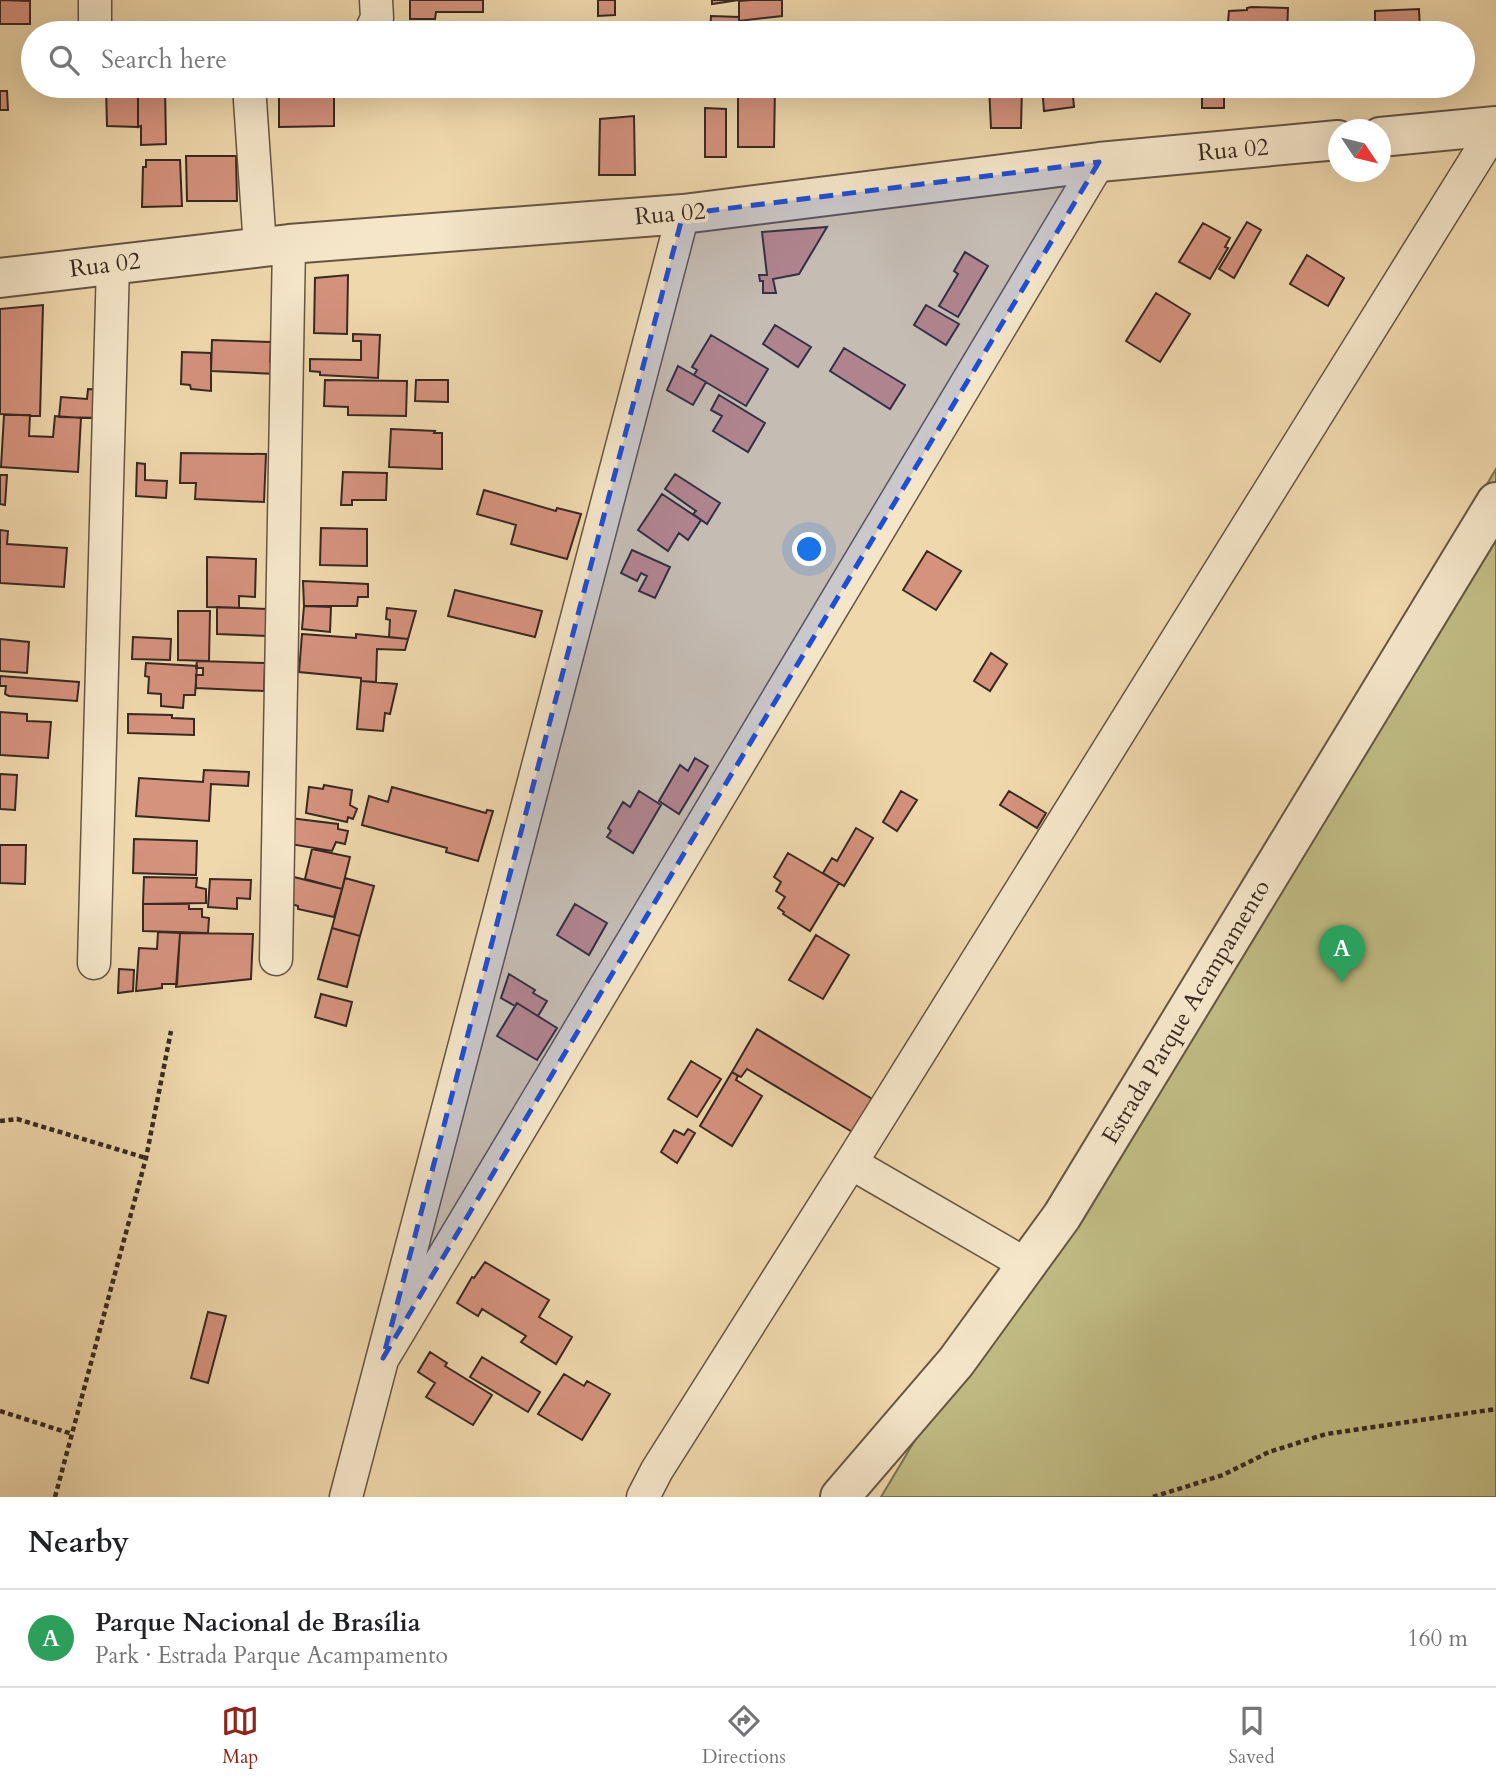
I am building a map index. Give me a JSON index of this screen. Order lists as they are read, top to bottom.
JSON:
{
  "streets": {
    "street": ["Rua 02", "Estrada Parque Acampamento"]
  },
  "north": "bottom right",
  "page": {
    "search": "Search here",
    "pins": "A",
    "heading": "Nearby",
    "list": [
      {
        "mark": "A",
        "name": "Parque Nacional de Brasília",
        "note": "Park · Estrada Parque Acampamento",
        "value": "160 m"
      }
    ],
    "nav": ["Map", "Directions", "Saved"]
  }
}
